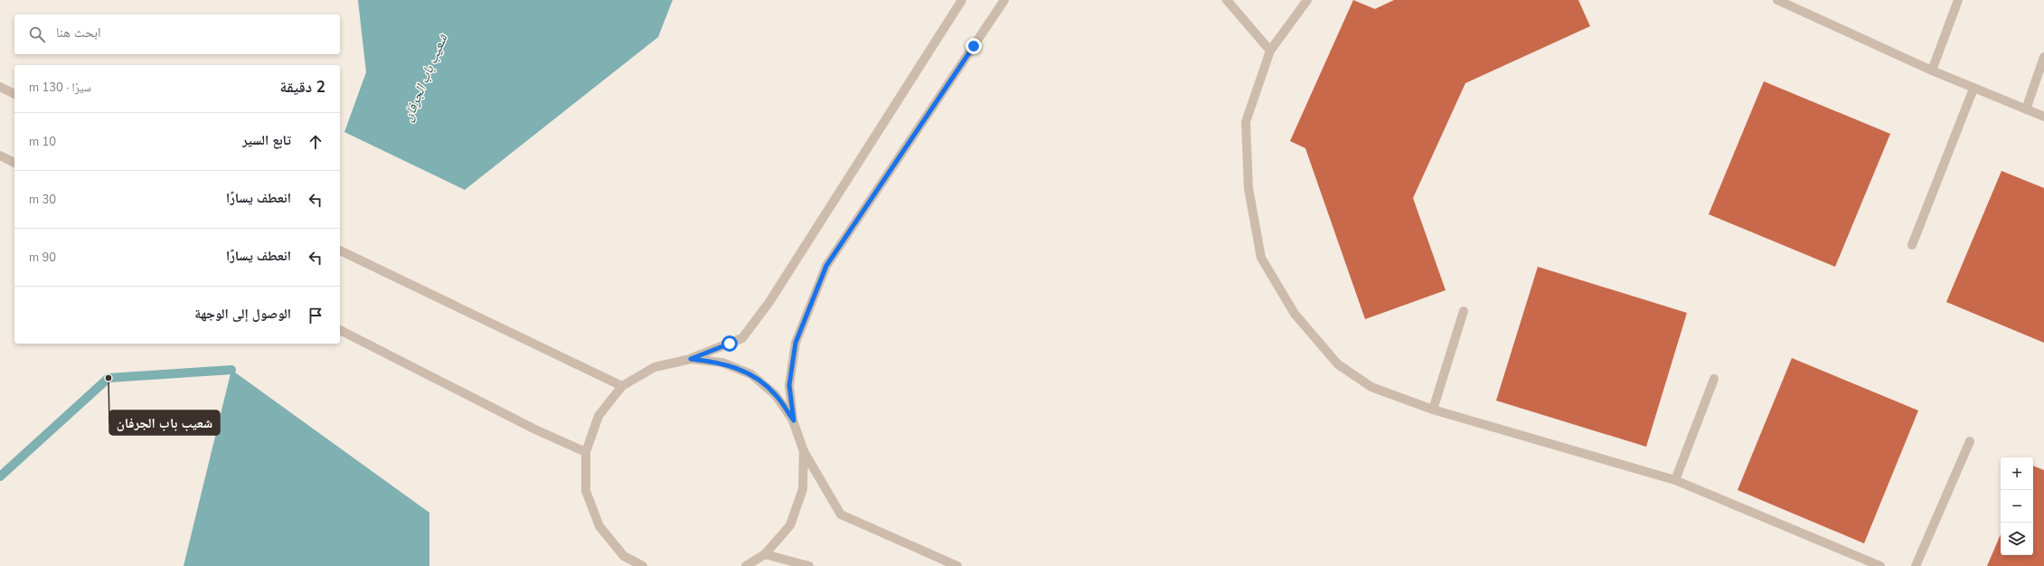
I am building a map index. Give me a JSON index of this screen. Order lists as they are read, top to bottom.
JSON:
{
  "water": ["شعيب باب الجرفان"],
  "places": ["شعيب باب الجرفان"],
  "page": {
    "search": "ابحث هنا",
    "heading": ["2 دقيقة", "سيرًا · 130 m"],
    "list": [
      ["تابع السير", "10 m"],
      ["انعطف يسارًا", "30 m"],
      ["انعطف يسارًا", "90 m"],
      "الوصول إلى الوجهة"
    ],
    "map_buttons": ["+", "−"]
  }
}
